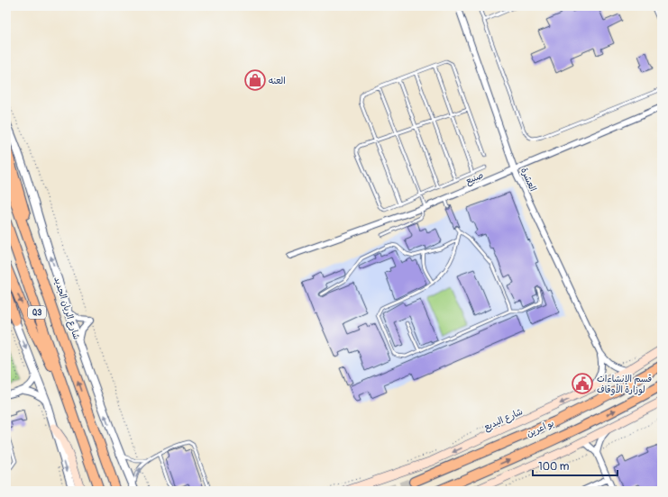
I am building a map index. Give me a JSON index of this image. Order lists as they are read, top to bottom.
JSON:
{
  "streets": {
    "highway": ["شارع الريان الجديد", "Q3", "بو اعرين"],
    "main road": ["شارع البديع"],
    "street": ["صنيع", "العشرة"]
  },
  "crossings": [
    ["صنيع", "العشرة"],
    ["العشرة", "شارع البديع"]
  ],
  "places": {
    "shop": ["العنه"],
    "public building": ["قسم الإنشاءات لوزارة الأوقاف"]
  },
  "scale_bar": "100 m"
}
